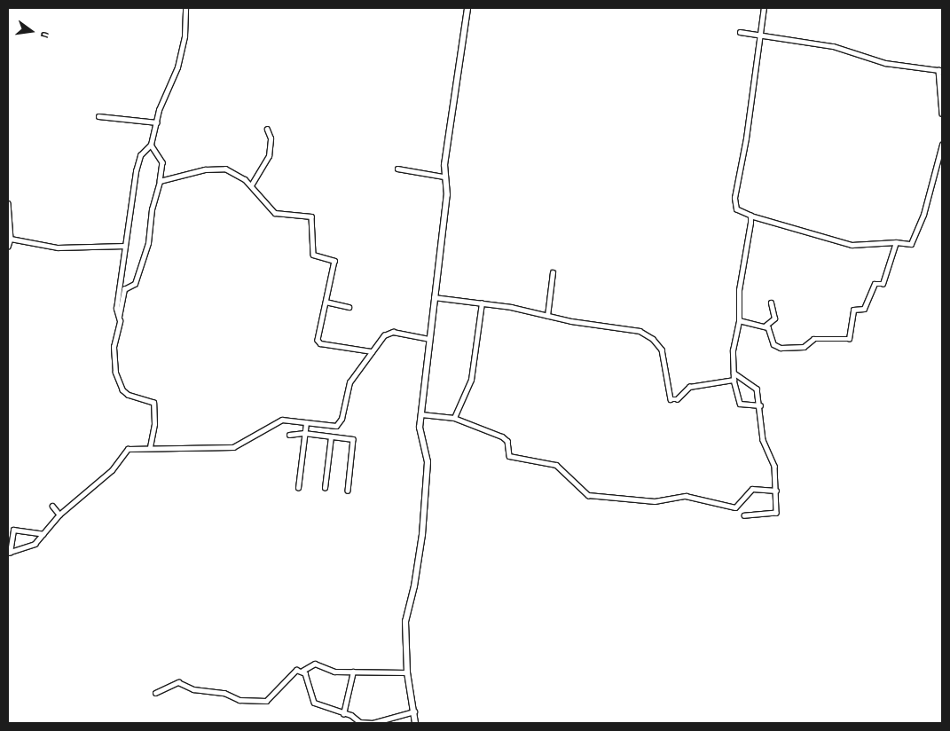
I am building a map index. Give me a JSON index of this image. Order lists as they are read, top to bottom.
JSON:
{
  "north": "right"
}
